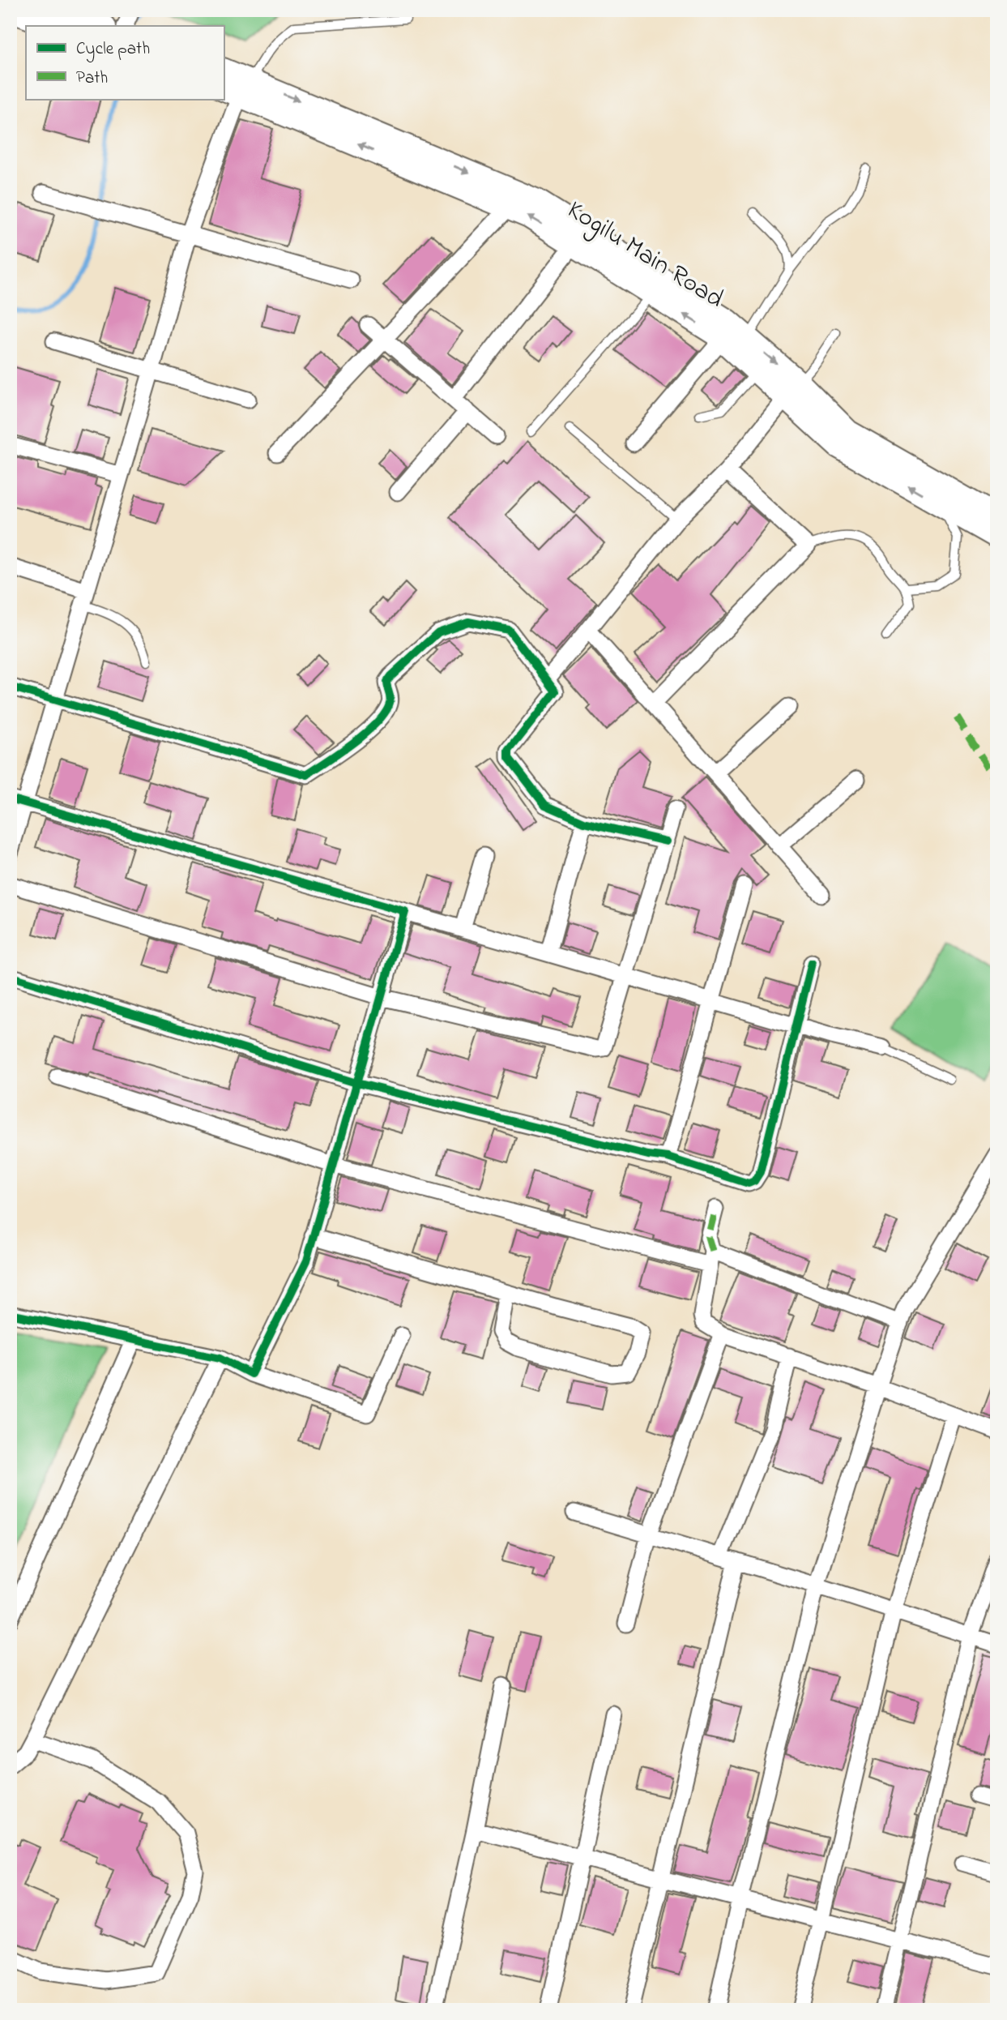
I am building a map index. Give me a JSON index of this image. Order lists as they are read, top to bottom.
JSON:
{
  "streets": {
    "main road": ["Kogilu Main Road"]
  },
  "legend": ["Cycle path", "Path"]
}
